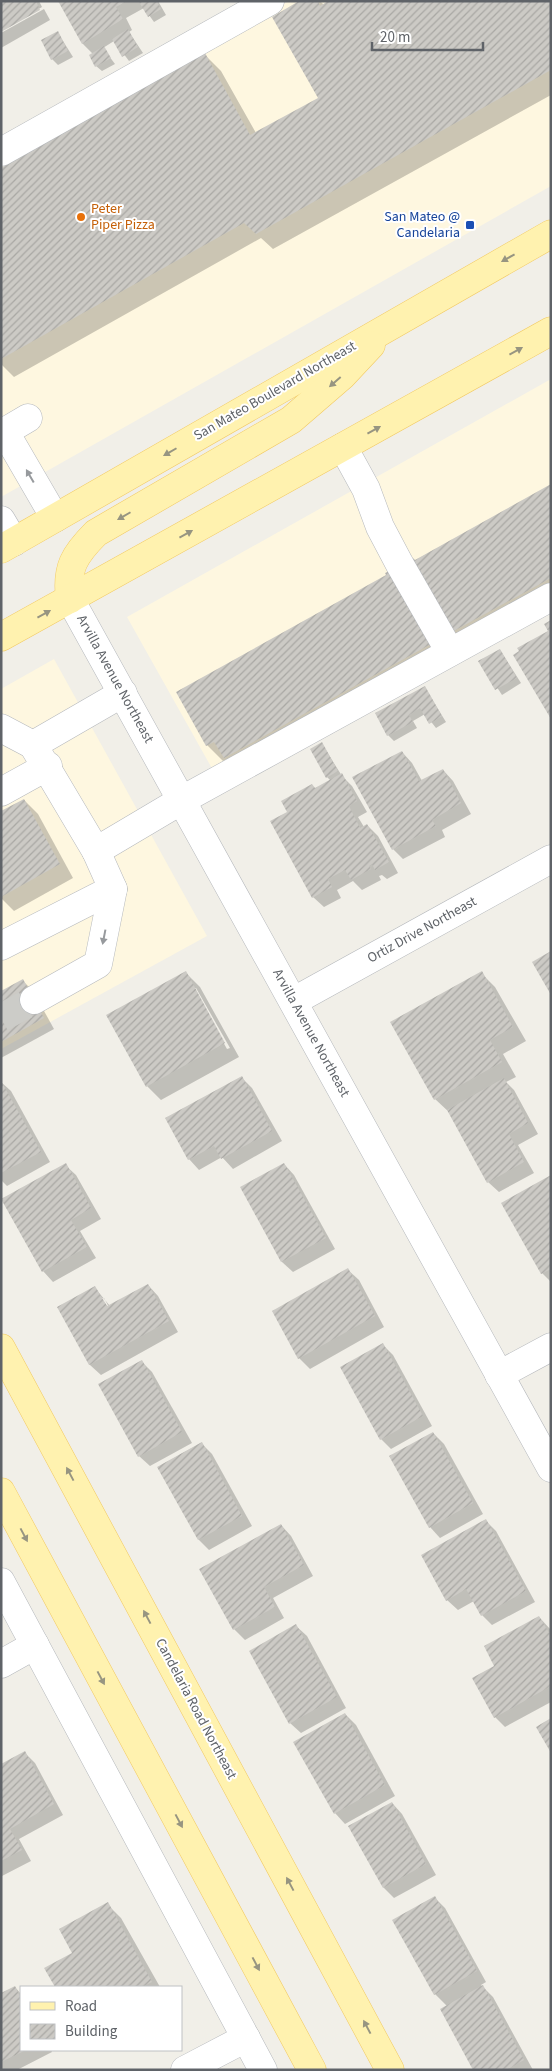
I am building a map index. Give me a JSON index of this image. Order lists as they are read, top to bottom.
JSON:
{
  "streets": {
    "main road": ["San Mateo Boulevard Northeast", "Candelaria Road Northeast"],
    "street": ["Arvilla Avenue Northeast", "Ortiz Drive Northeast"]
  },
  "crossings": [
    ["Arvilla Avenue Northeast", "Ortiz Drive Northeast"]
  ],
  "places": {
    "other": ["Peter Piper Pizza"],
    "transit": ["San Mateo @ Candelaria"]
  },
  "legend": ["Road", "Building"],
  "scale_bar": "20 m"
}
